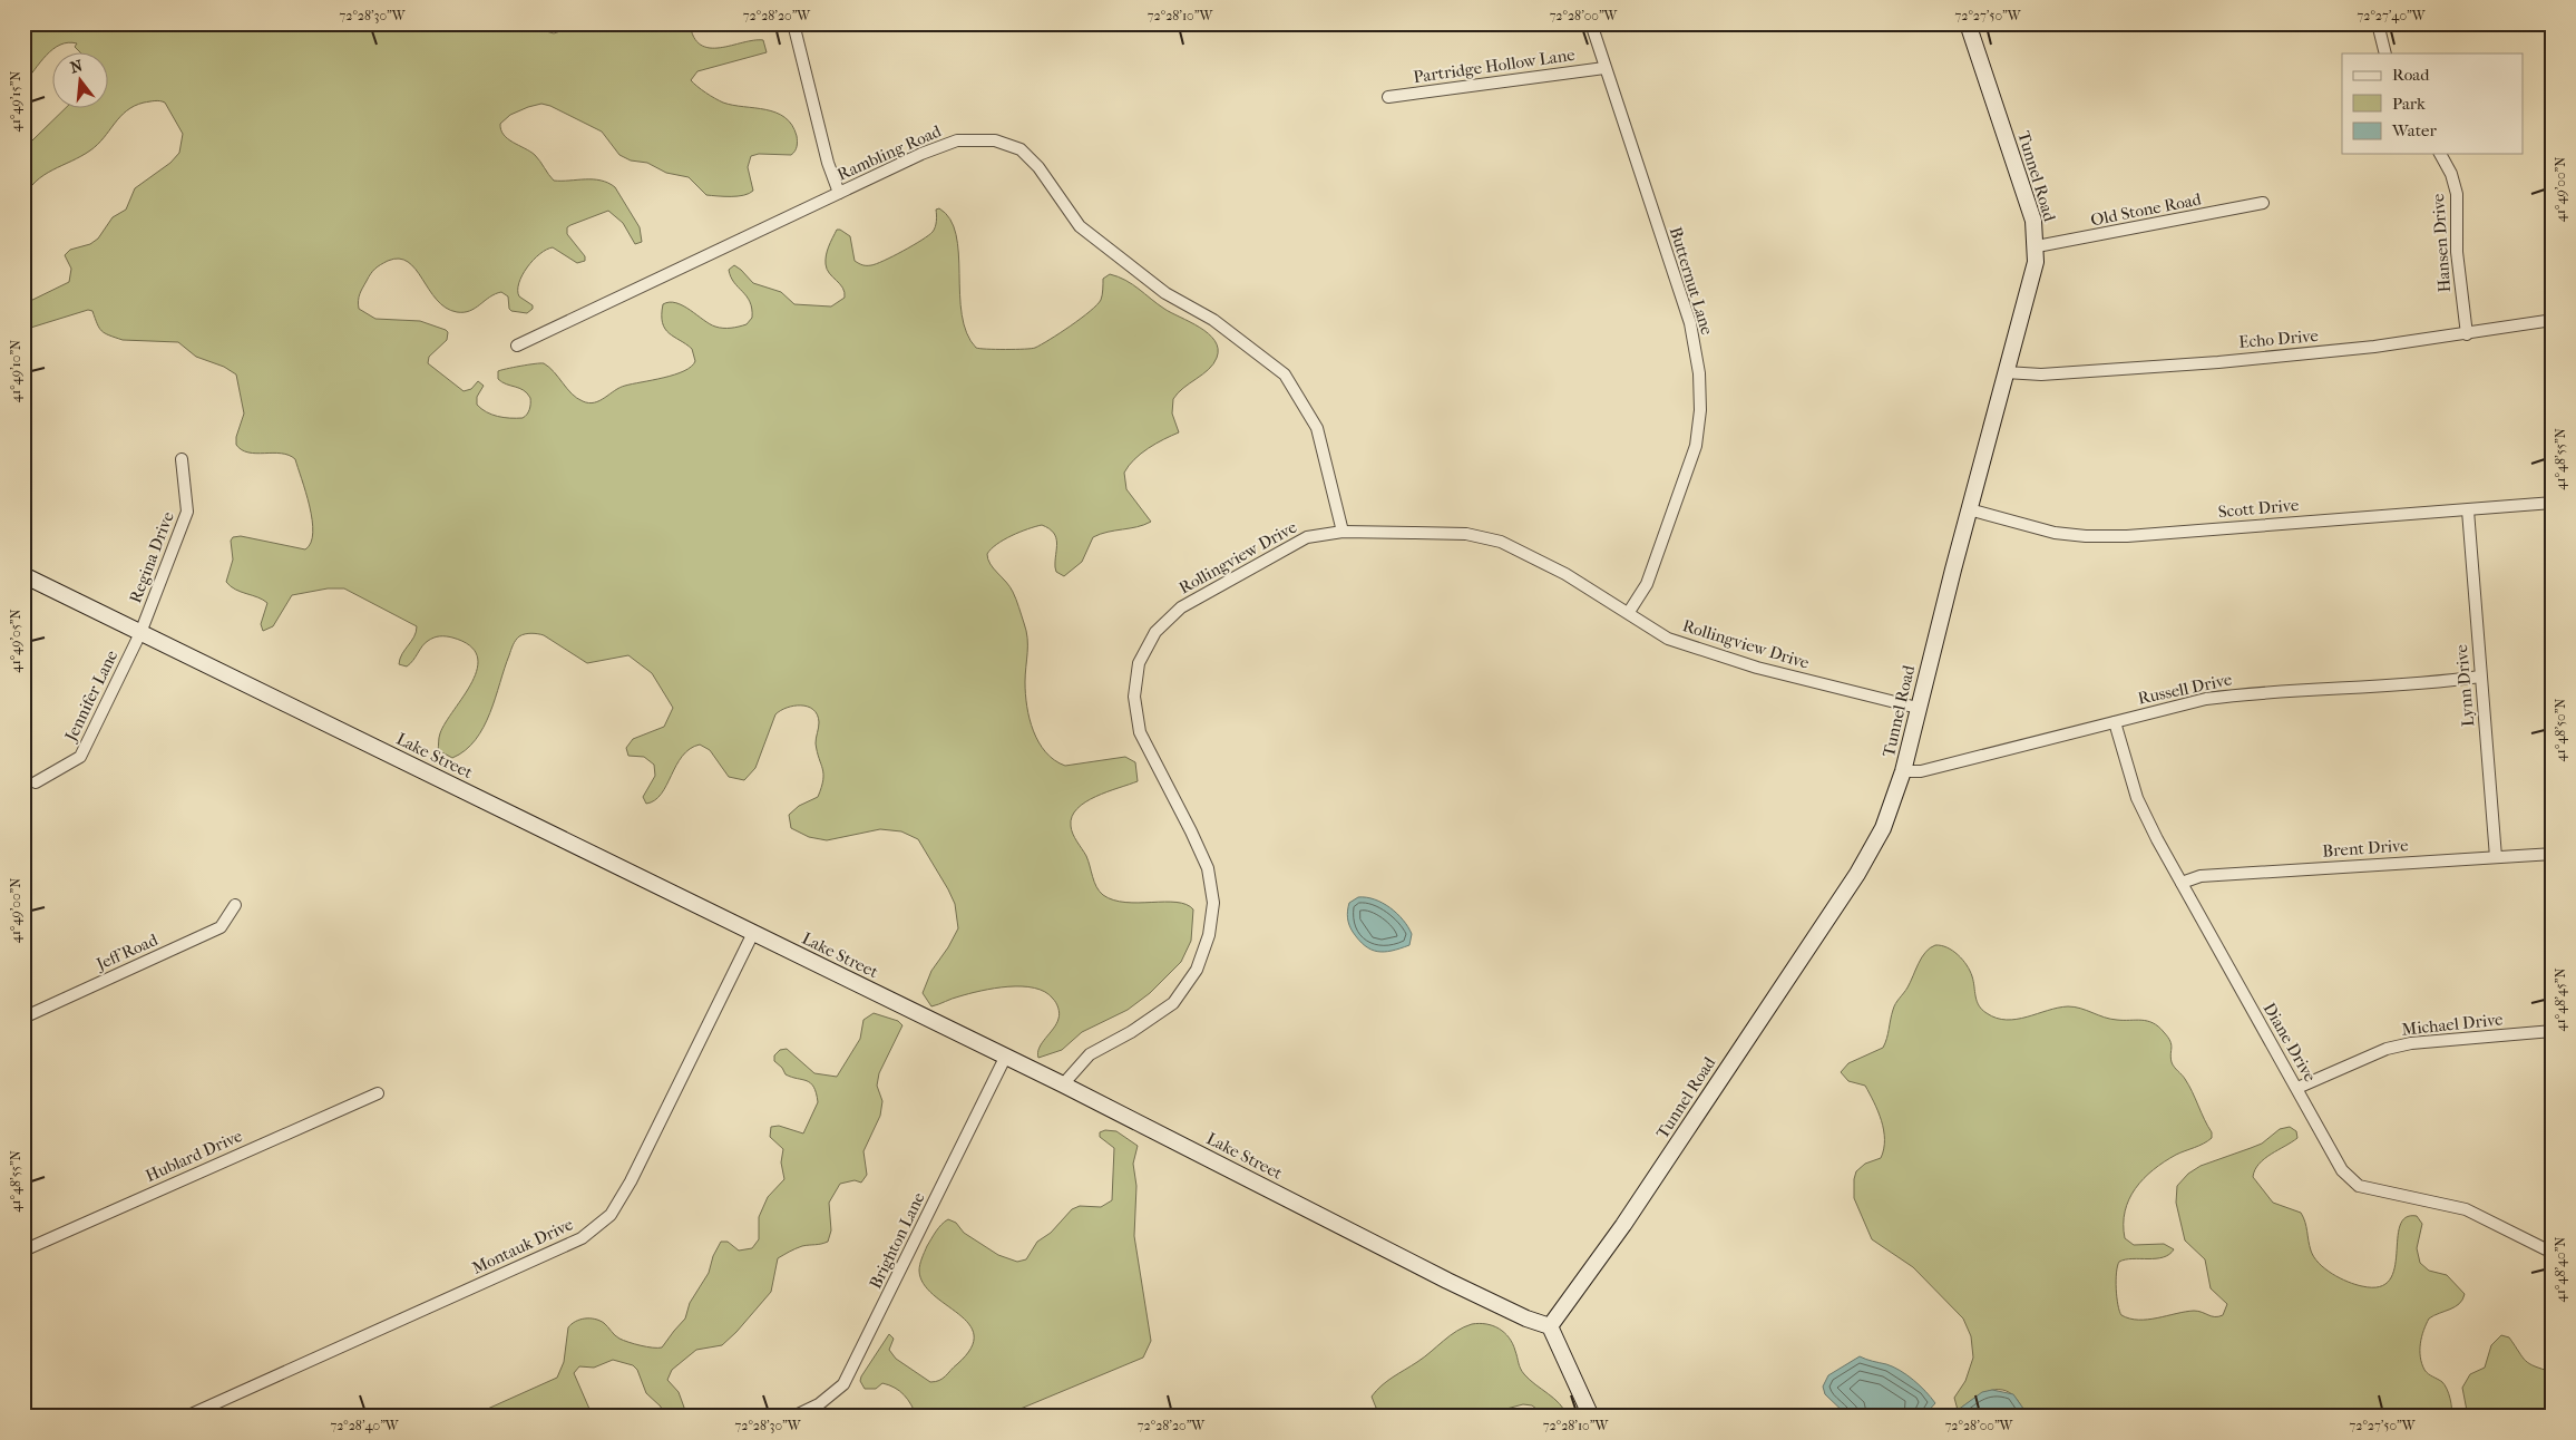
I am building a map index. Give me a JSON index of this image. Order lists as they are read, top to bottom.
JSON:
{
  "streets": {
    "street": [
      "Partridge Hollow Lane",
      "Rambling Road",
      "Tunnel Road",
      "Old Stone Road",
      "Hansen Drive",
      "Butternut Lane",
      "Echo Drive",
      "Scott Drive",
      "Regina Drive",
      "Rollingview Drive",
      "Lynn Drive",
      "Russell Drive",
      "Jennifer Lane",
      "Lake Street",
      "Brent Drive",
      "Jeff Road",
      "Michael Drive",
      "Diane Drive",
      "Hublard Drive",
      "Brighton Lane",
      "Montauk Drive"
    ]
  },
  "crossings": [
    ["Partridge Hollow Lane", "Butternut Lane"],
    ["Rambling Road", "Rollingview Drive"],
    ["Tunnel Road", "Old Stone Road"],
    ["Tunnel Road", "Echo Drive"],
    ["Tunnel Road", "Scott Drive"],
    ["Tunnel Road", "Rollingview Drive"],
    ["Tunnel Road", "Russell Drive"],
    ["Tunnel Road", "Lake Street"],
    ["Hansen Drive", "Echo Drive"],
    ["Butternut Lane", "Rollingview Drive"],
    ["Scott Drive", "Lynn Drive"],
    ["Regina Drive", "Jennifer Lane"],
    ["Regina Drive", "Lake Street"],
    ["Rollingview Drive", "Lake Street"],
    ["Lynn Drive", "Russell Drive"],
    ["Lynn Drive", "Brent Drive"],
    ["Russell Drive", "Diane Drive"],
    ["Jennifer Lane", "Lake Street"],
    ["Lake Street", "Brighton Lane"],
    ["Lake Street", "Montauk Drive"],
    ["Brent Drive", "Diane Drive"],
    ["Michael Drive", "Diane Drive"]
  ],
  "legend": ["Road", "Park", "Water"],
  "north": "top",
  "coordinates": [
    "72°28'30\"W",
    "72°28'20\"W",
    "72°28'10\"W",
    "72°28'00\"W",
    "72°27'50\"W",
    "72°27'40\"W",
    "41°49'15\"N",
    "41°49'00\"N",
    "41°49'10\"N",
    "41°48'55\"N",
    "41°49'05\"N",
    "41°48'50\"N",
    "41°48'45\"N",
    "41°48'40\"N",
    "72°28'40\"W"
  ]
}
